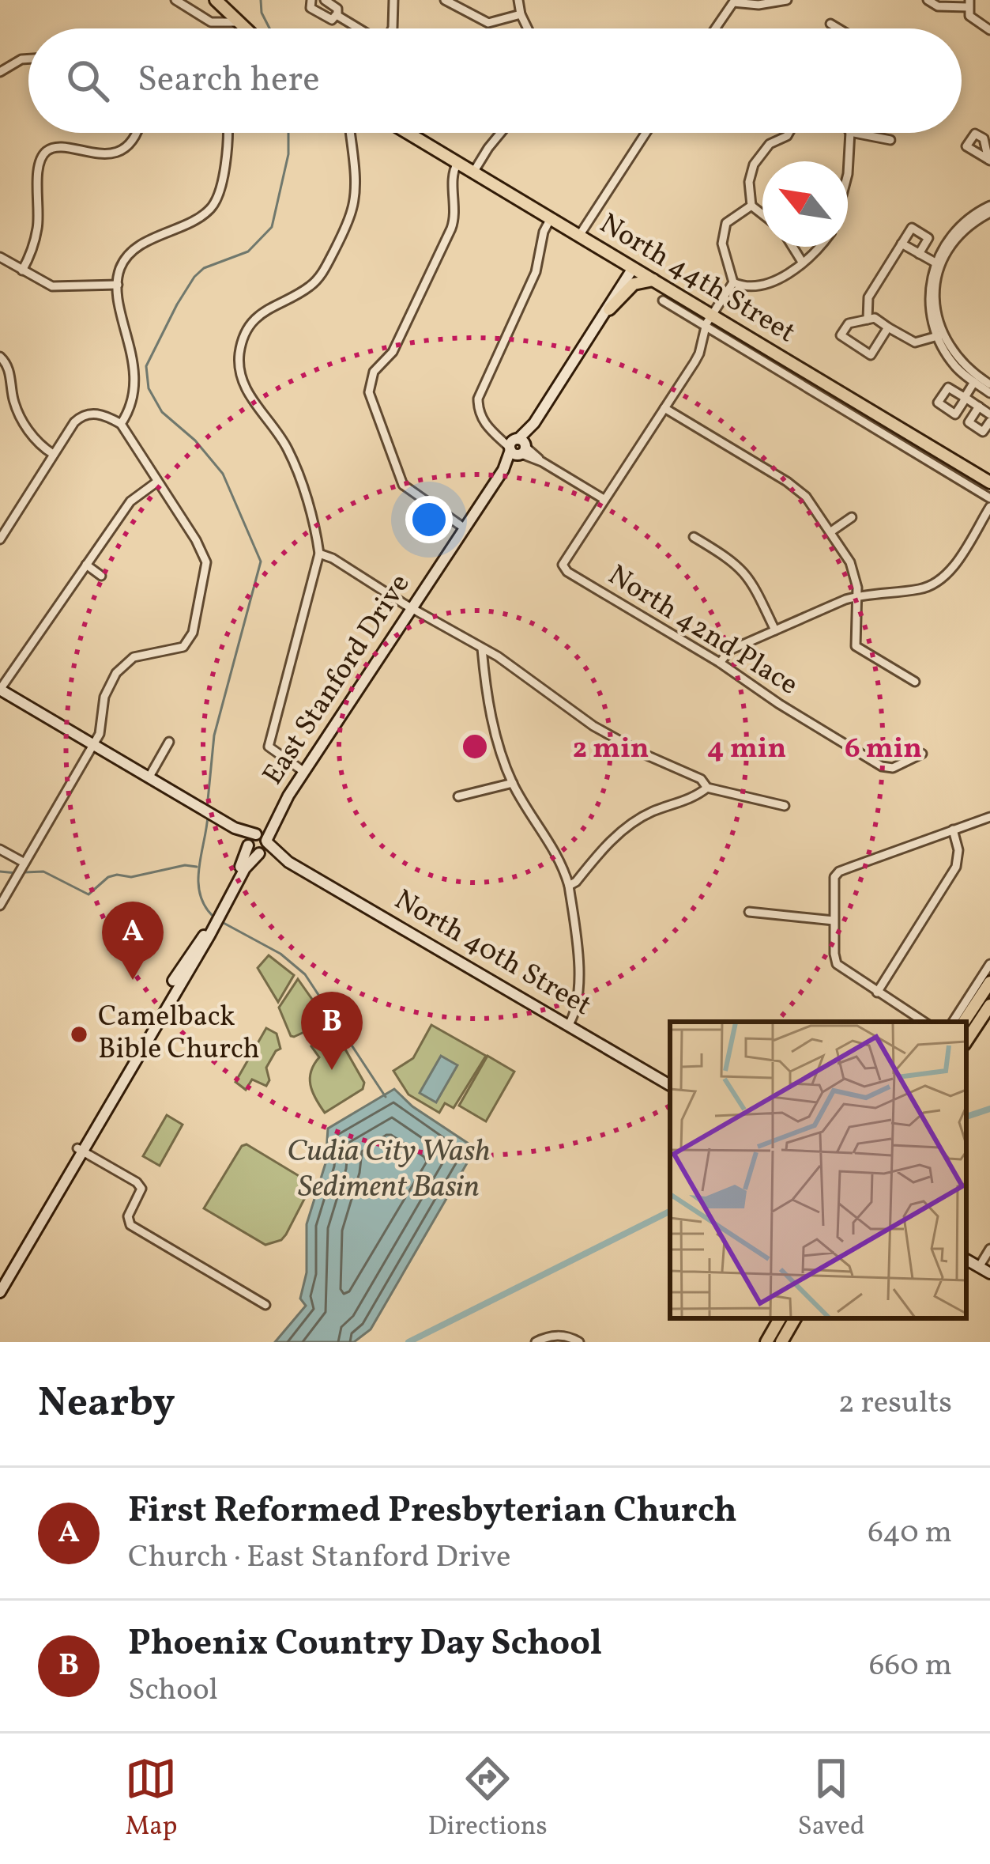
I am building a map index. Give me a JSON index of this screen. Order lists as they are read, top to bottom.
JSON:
{
  "streets": {
    "main road": ["North 44th Street"],
    "street": ["North 42nd Place", "East Stanford Drive", "North 40th Street"]
  },
  "crossings": [
    ["North 44th Street", "East Stanford Drive"],
    ["East Stanford Drive", "North 40th Street"]
  ],
  "water": ["Cudia City Wash Sediment Basin"],
  "places": ["Camelback Bible Church"],
  "north": "top left",
  "page": {
    "search": "Search here",
    "pins": ["A", "B"],
    "heading": ["Nearby", "2 results"],
    "list": [
      {
        "mark": "A",
        "name": "First Reformed Presbyterian Church",
        "note": "Church · East Stanford Drive",
        "value": "640 m"
      },
      {
        "mark": "B",
        "name": "Phoenix Country Day School",
        "note": "School",
        "value": "660 m"
      }
    ],
    "nav": ["Map", "Directions", "Saved"]
  },
  "rings": ["2 min", "4 min", "6 min"]
}
